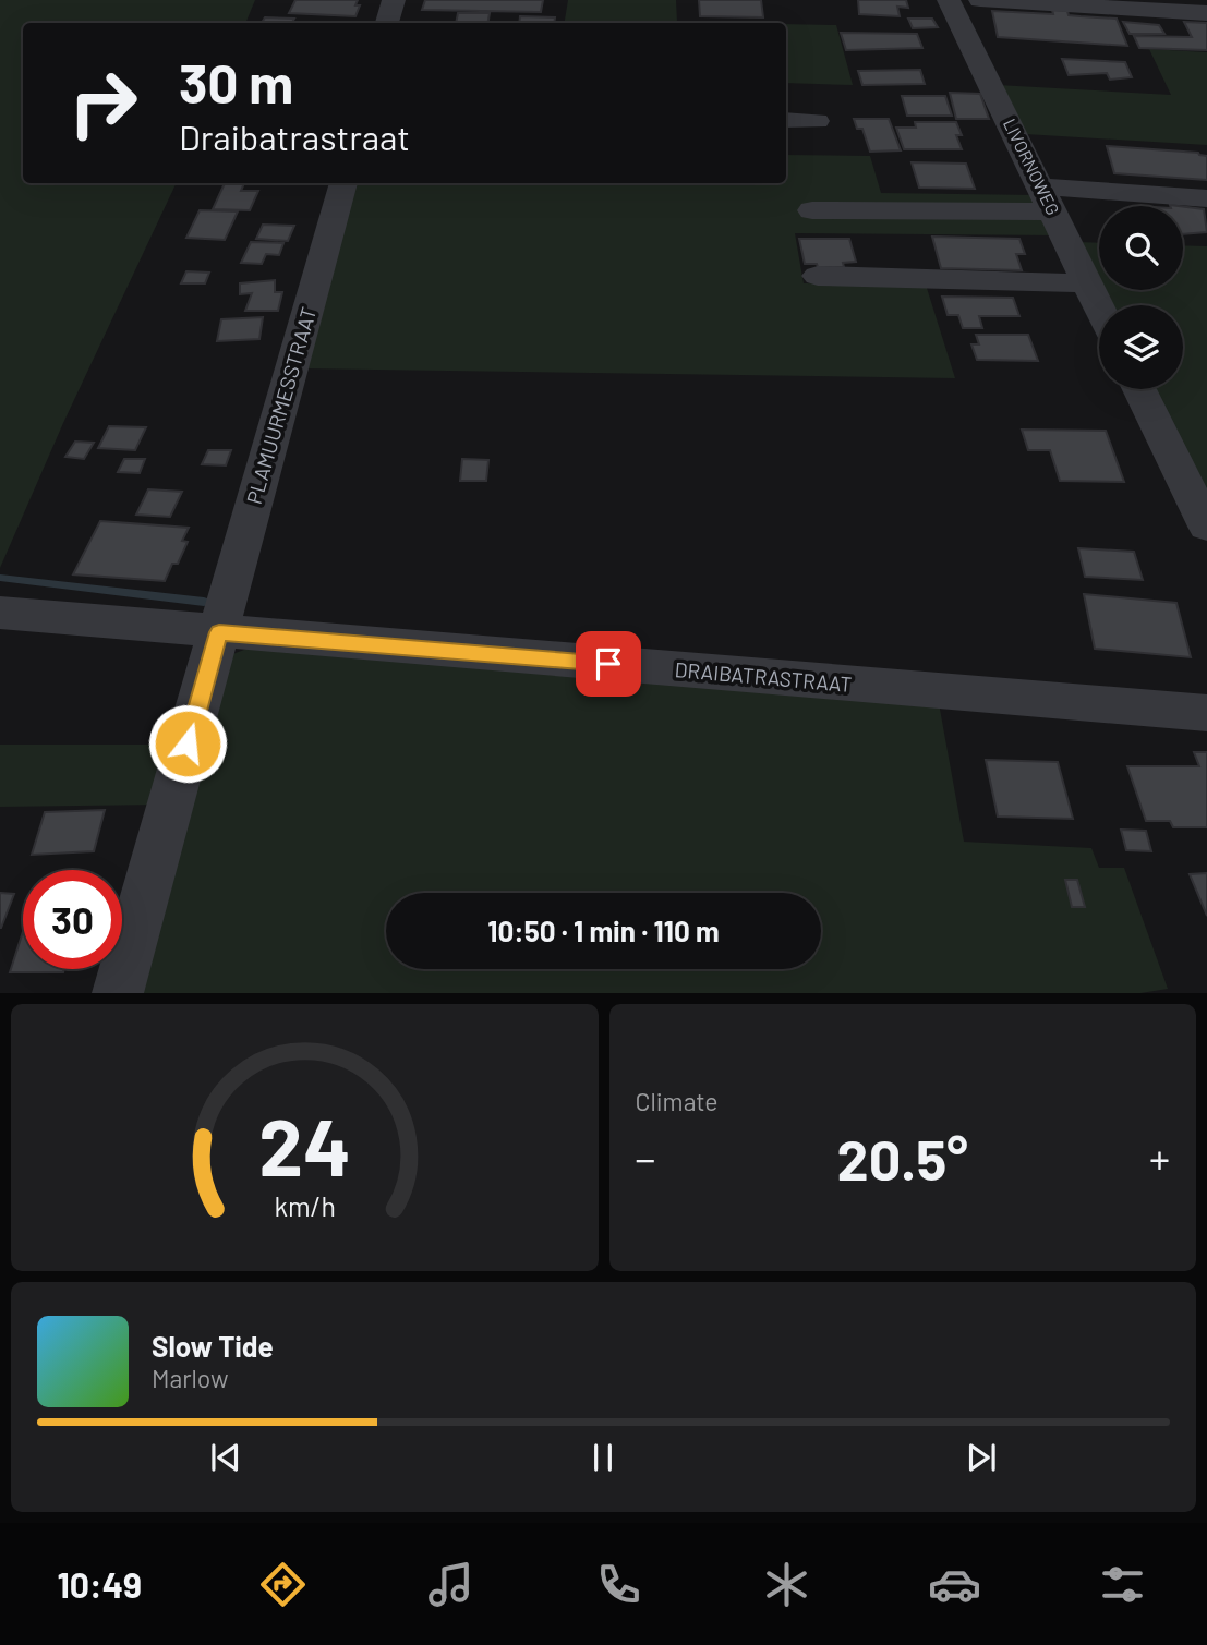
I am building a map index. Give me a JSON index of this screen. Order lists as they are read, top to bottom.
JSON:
{
  "streets": {
    "street": ["LIVORNOWEG", "PLAMUURMESSTRAAT", "DRAIBATRASTRAAT"]
  },
  "crossings": [
    ["PLAMUURMESSTRAAT", "DRAIBATRASTRAAT"]
  ],
  "page": {
    "turn": ["30 m", "Draibatrastraat"],
    "limit": "30",
    "trip": "10:50 · 1 min · 110 m",
    "tile": "Climate",
    "heat": ["−", "20.5°", "+"],
    "song": ["Slow Tide", "Marlow"],
    "tabs": "10:49",
    "gauge": ["24", "km/h"]
  }
}
